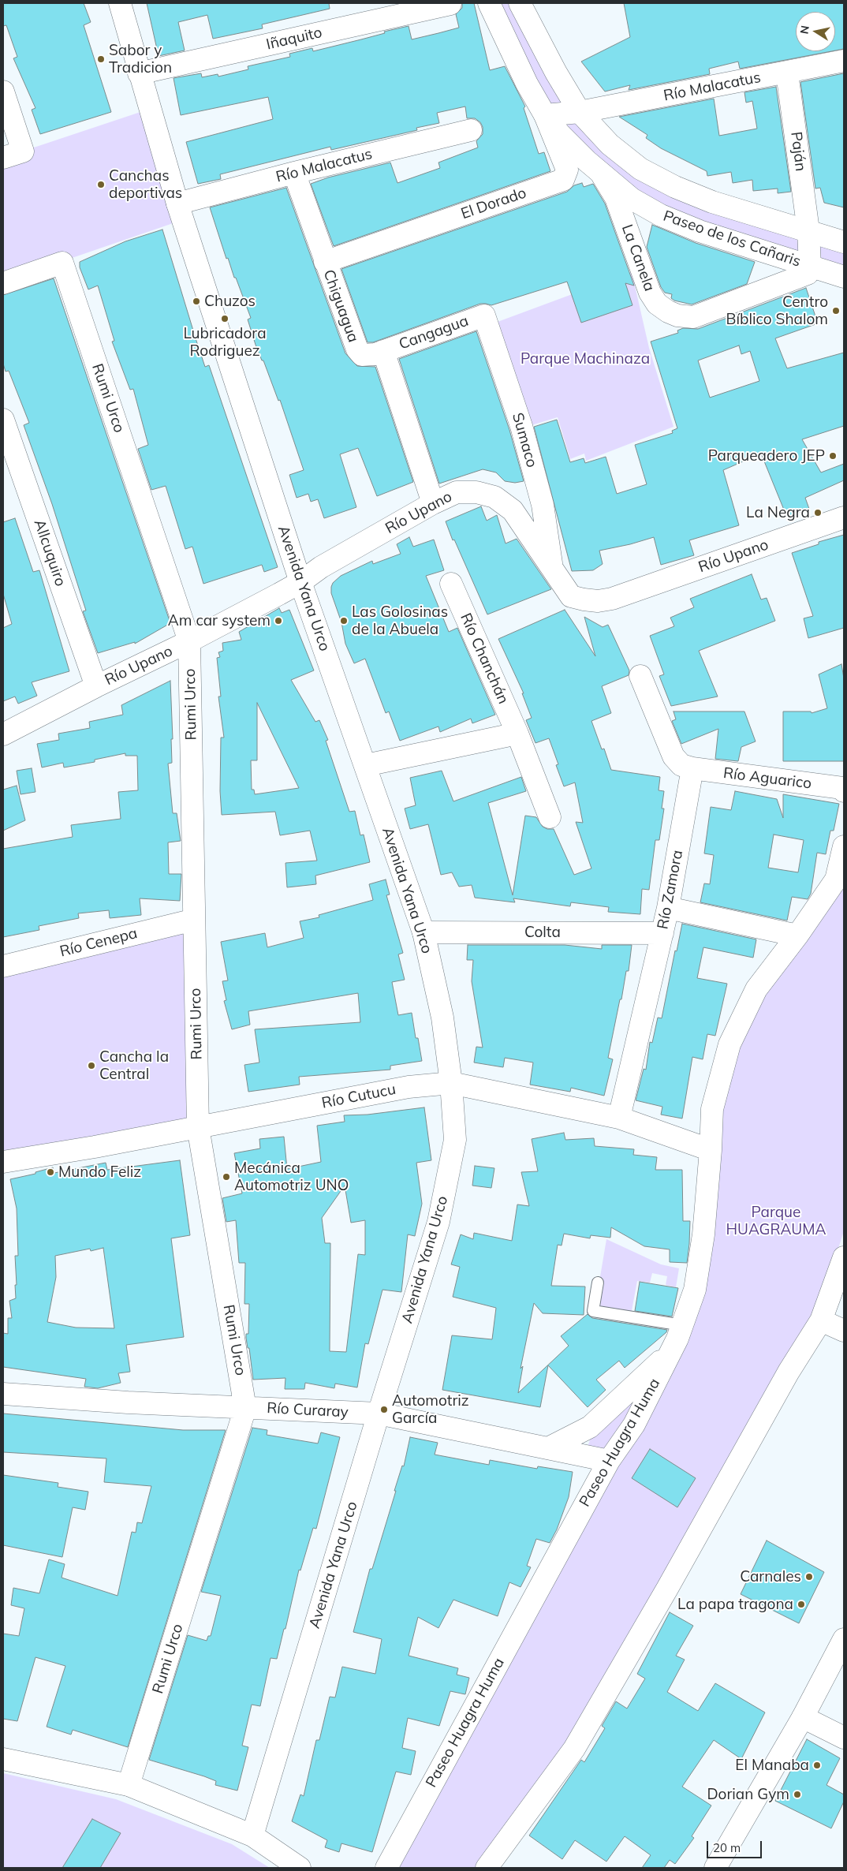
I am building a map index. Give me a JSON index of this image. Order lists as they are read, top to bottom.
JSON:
{
  "streets": {
    "street": [
      "Iñaquito",
      "Río Malacatus",
      "Paján",
      "El Dorado",
      "Paseo de los Cañaris",
      "La Canela",
      "Chiguagua",
      "Cangagua",
      "Rumi Urco",
      "Sumaco",
      "Río Upano",
      "Allcuquiro",
      "Avenida Yana Urco",
      "Río Chanchán",
      "Río Aguarico",
      "Río Zamora",
      "Colta",
      "Río Cenepa",
      "Río Cutucu",
      "Río Curaray",
      "Paseo Huagra Huma"
    ]
  },
  "crossings": [
    ["Iñaquito", "Avenida Yana Urco"],
    ["Río Malacatus", "Paján"],
    ["Río Malacatus", "Paseo de los Cañaris"],
    ["Río Malacatus", "Chiguagua"],
    ["Río Malacatus", "Avenida Yana Urco"],
    ["Paján", "Paseo de los Cañaris"],
    ["El Dorado", "Paseo de los Cañaris"],
    ["El Dorado", "Chiguagua"],
    ["Paseo de los Cañaris", "La Canela"],
    ["Chiguagua", "Cangagua"],
    ["Cangagua", "Sumaco"],
    ["Rumi Urco", "Río Upano"],
    ["Rumi Urco", "Río Cenepa"],
    ["Rumi Urco", "Río Cutucu"],
    ["Rumi Urco", "Río Curaray"],
    ["Sumaco", "Río Upano"],
    ["Río Upano", "Allcuquiro"],
    ["Río Upano", "Avenida Yana Urco"],
    ["Avenida Yana Urco", "Colta"],
    ["Avenida Yana Urco", "Río Cutucu"],
    ["Avenida Yana Urco", "Río Curaray"],
    ["Río Aguarico", "Río Zamora"],
    ["Río Zamora", "Colta"],
    ["Río Zamora", "Río Cutucu"],
    ["Río Cutucu", "Paseo Huagra Huma"],
    ["Río Curaray", "Paseo Huagra Huma"]
  ],
  "parks": ["Parque Machinaza", "Parque HUAGRAUMA"],
  "places": [
    "Sabor y Tradicion",
    "Canchas deportivas",
    "Chuzos",
    "Centro Bíblico Shalom",
    "Lubricadora Rodriguez",
    "Parqueadero JEP",
    "La Negra",
    "Am car system",
    "Las Golosinas de la Abuela",
    "Cancha la Central",
    "Mundo Feliz",
    "Mecánica Automotriz UNO",
    "Automotriz García",
    "Carnales",
    "La papa tragona",
    "El Manaba",
    "Dorian Gym"
  ],
  "scale_bar": "20 m",
  "north": "left"
}
